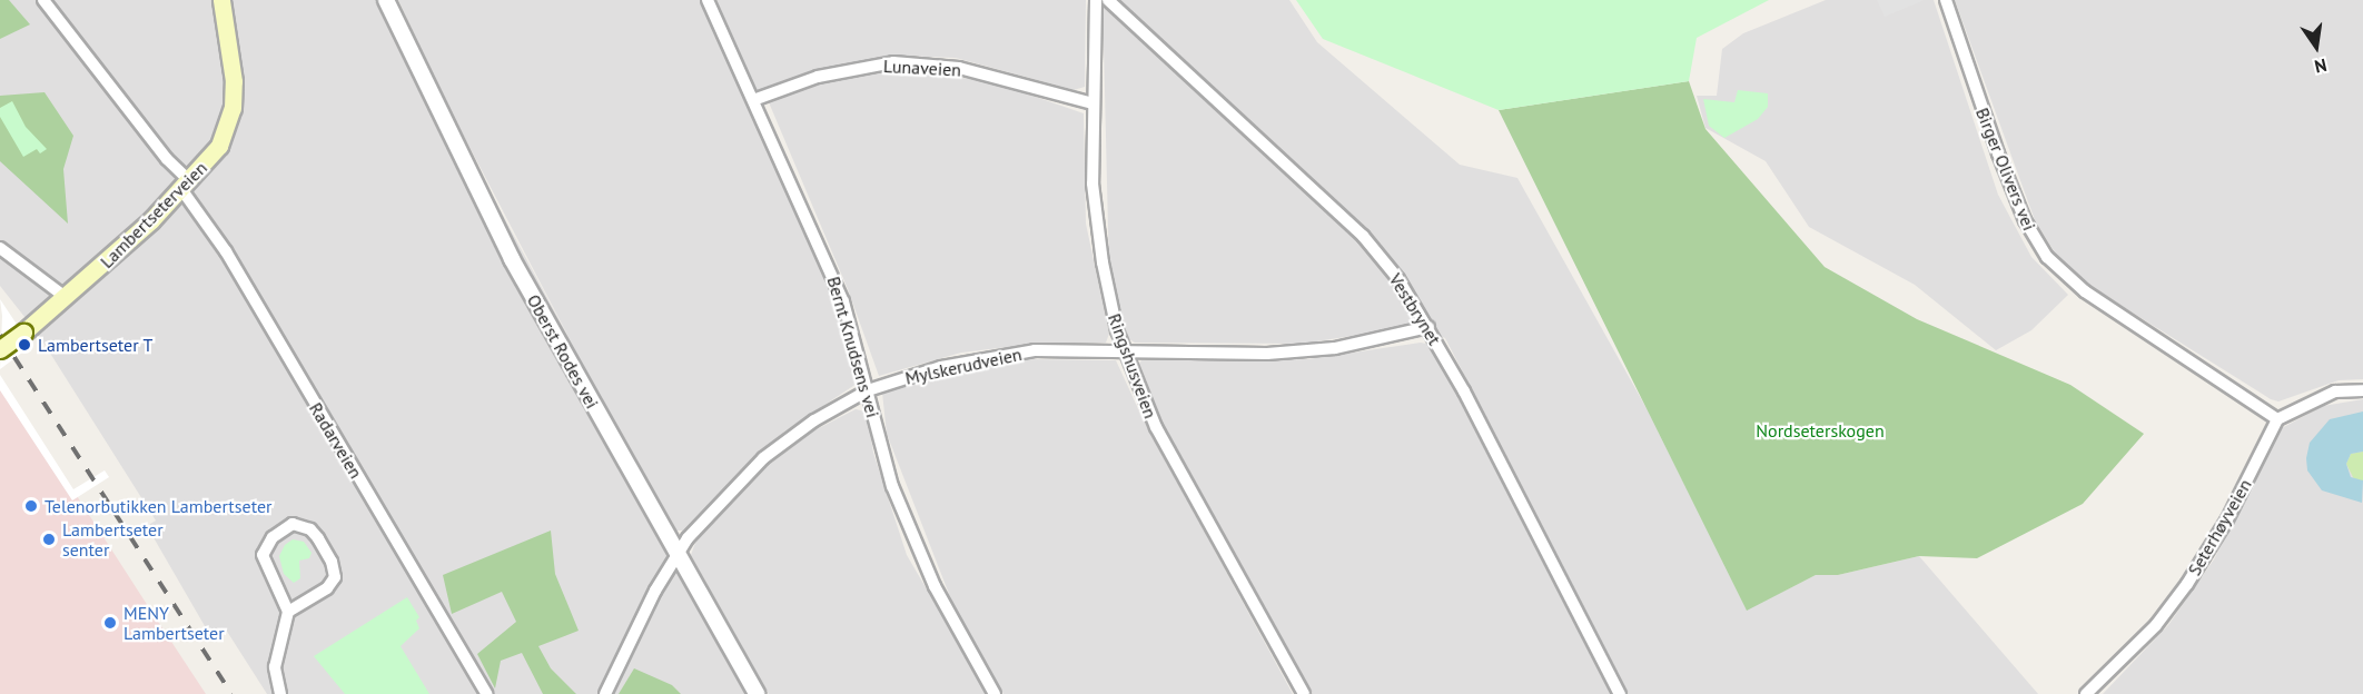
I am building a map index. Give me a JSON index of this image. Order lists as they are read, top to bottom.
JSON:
{
  "streets": {
    "main road": ["Lambertseterveien"],
    "street": [
      "Lunaveien",
      "Birger Olivers vei",
      "Vestbrynet",
      "Bernt Knudsens vei",
      "Oberst Rodes vei",
      "Mylskerudveien",
      "Ringshusveien",
      "Radarveien",
      "Seterhøyveien"
    ]
  },
  "crossings": [
    ["Lunaveien", "Bernt Knudsens vei"],
    ["Lunaveien", "Ringshusveien"],
    ["Birger Olivers vei", "Seterhøyveien"],
    ["Lambertseterveien", "Radarveien"],
    ["Vestbrynet", "Mylskerudveien"],
    ["Bernt Knudsens vei", "Mylskerudveien"],
    ["Oberst Rodes vei", "Mylskerudveien"],
    ["Mylskerudveien", "Ringshusveien"]
  ],
  "parks": ["Nordseterskogen"],
  "places": [
    "Lambertseter T",
    "Telenorbutikken Lambertseter",
    "Lambertseter senter",
    "MENY Lambertseter"
  ],
  "north": "bottom"
}
